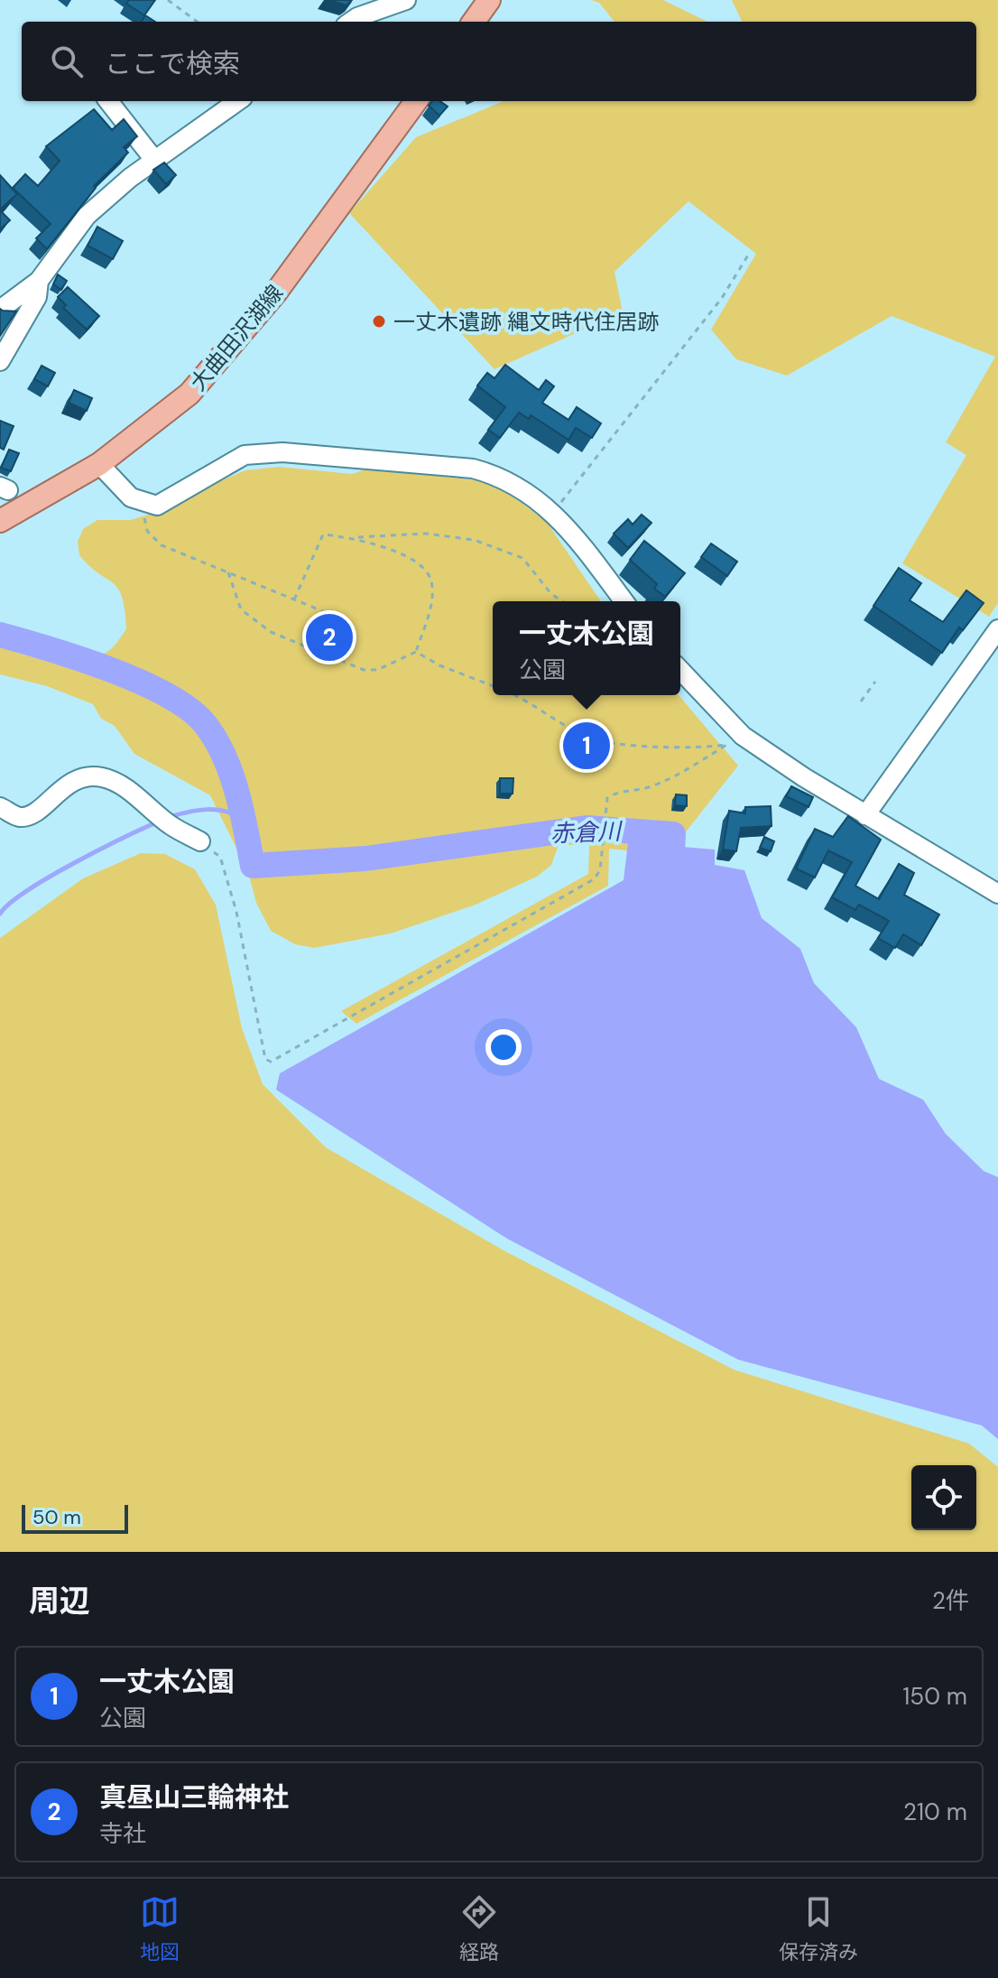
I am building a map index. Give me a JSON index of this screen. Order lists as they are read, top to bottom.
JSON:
{
  "streets": {
    "main road": ["大曲田沢湖線"]
  },
  "water": ["赤倉川"],
  "places": ["一丈木遺跡 縄文時代住居跡"],
  "scale_bar": "50 m",
  "page": {
    "search": "ここで検索",
    "popup": ["一丈木公園", "公園"],
    "pins": ["2", "1"],
    "scale": "50 m",
    "heading": ["周辺", "2件"],
    "list": [
      {
        "mark": "1",
        "name": "一丈木公園",
        "note": "公園",
        "value": "150 m"
      },
      {
        "mark": "2",
        "name": "真昼山三輪神社",
        "note": "寺社",
        "value": "210 m"
      }
    ],
    "nav": ["地図", "経路", "保存済み"]
  }
}
